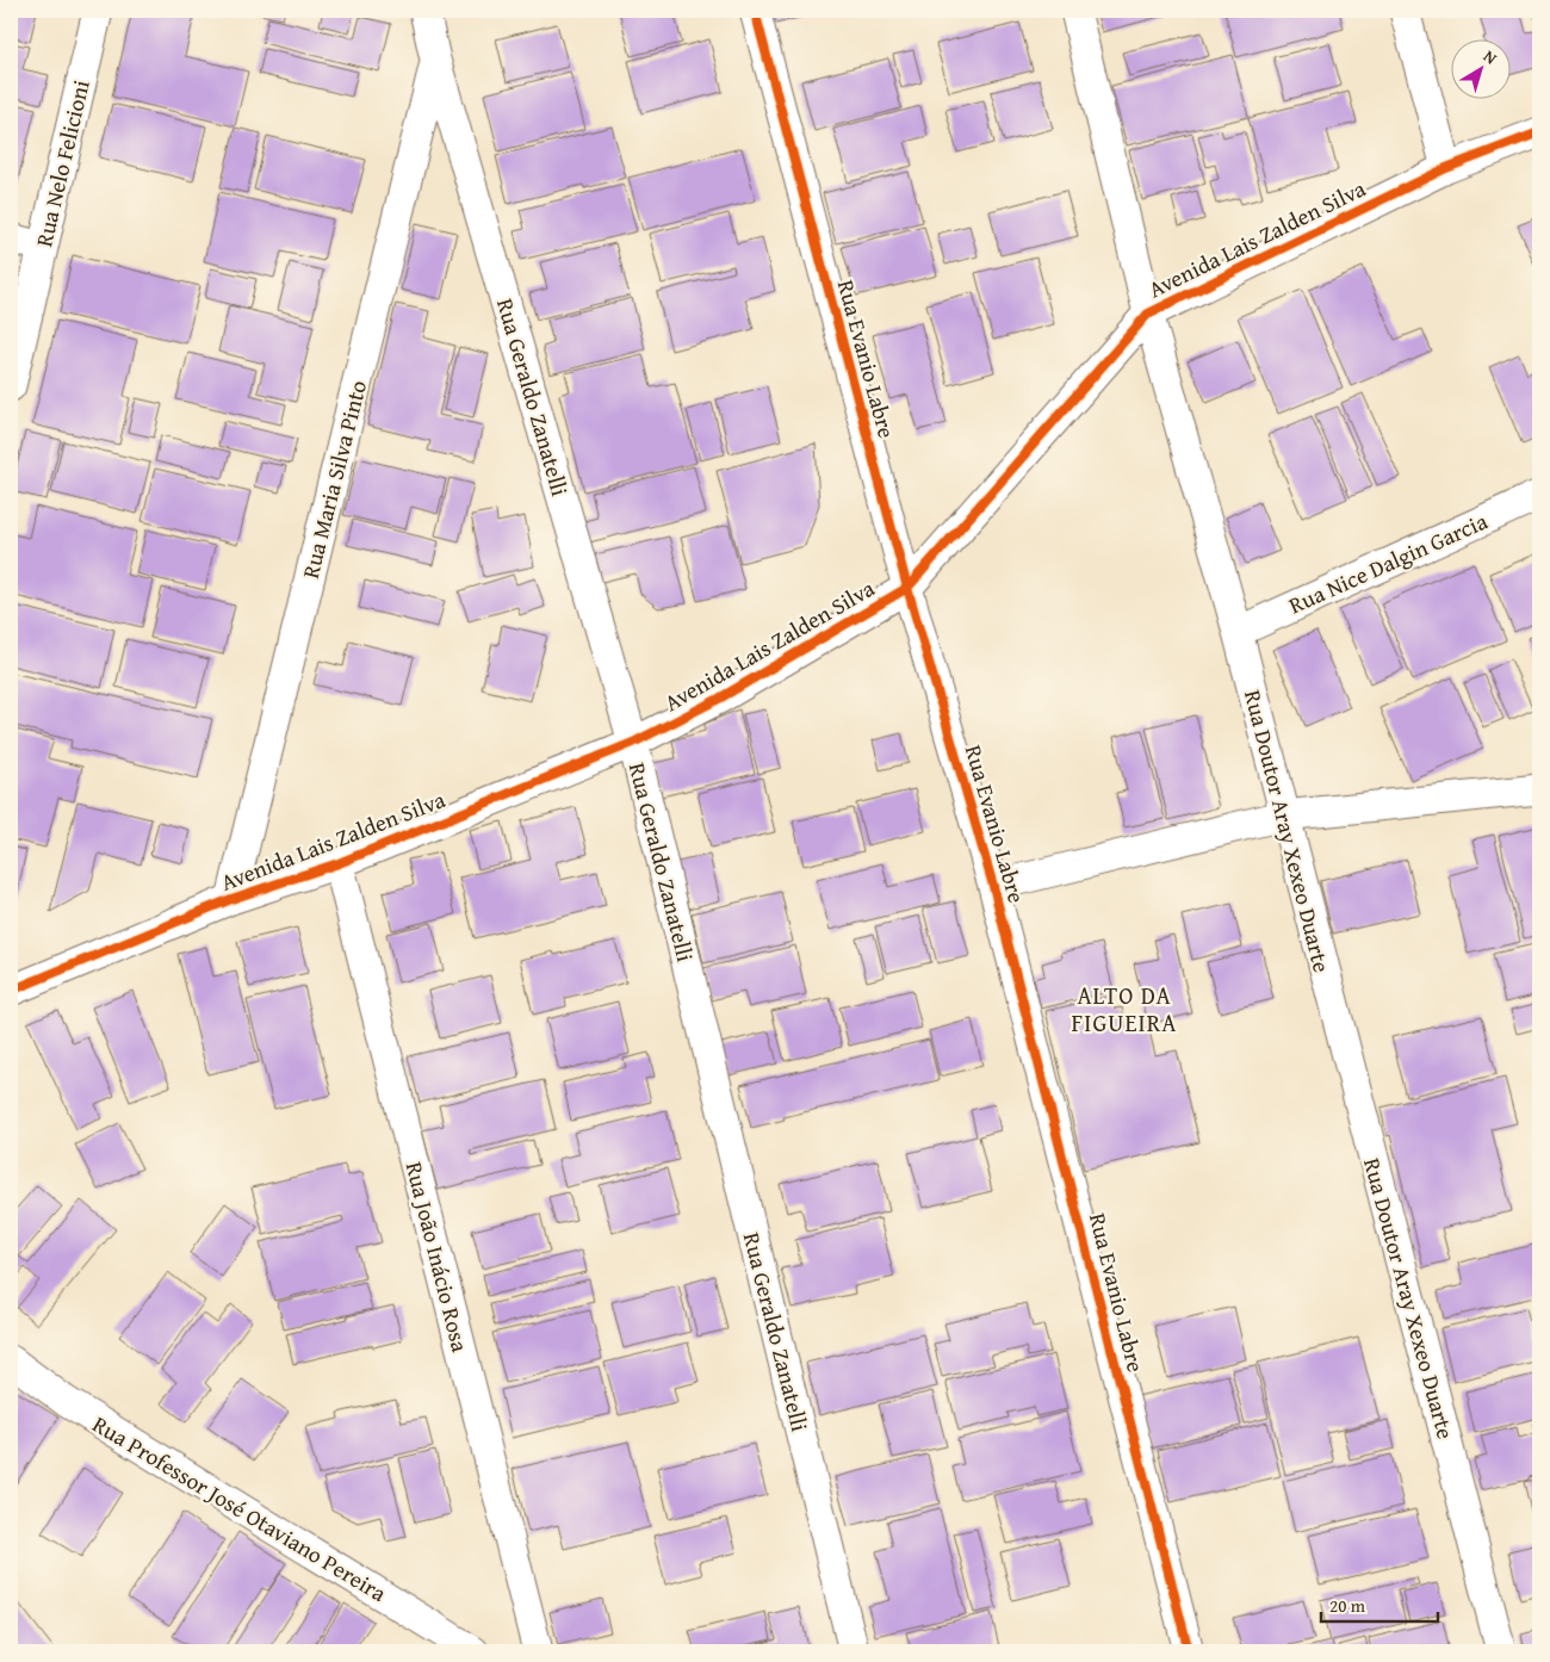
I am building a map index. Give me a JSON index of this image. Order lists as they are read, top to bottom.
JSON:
{
  "streets": {
    "street": [
      "Rua Nelo Felicioni",
      "Avenida Lais Zalden Silva",
      "Rua Evanio Labre",
      "Rua Geraldo Zanatelli",
      "Rua Maria Silva Pinto",
      "Rua Nice Dalgin Garcia",
      "Rua Doutor Aray Xexeo Duarte",
      "Rua João Inácio Rosa",
      "Rua Professor José Otaviano Pereira"
    ]
  },
  "crossings": [
    ["Avenida Lais Zalden Silva", "Rua Evanio Labre"],
    ["Avenida Lais Zalden Silva", "Rua Geraldo Zanatelli"],
    ["Avenida Lais Zalden Silva", "Rua Maria Silva Pinto"],
    ["Avenida Lais Zalden Silva", "Rua Doutor Aray Xexeo Duarte"],
    ["Avenida Lais Zalden Silva", "Rua João Inácio Rosa"],
    ["Rua Geraldo Zanatelli", "Rua Maria Silva Pinto"],
    ["Rua Nice Dalgin Garcia", "Rua Doutor Aray Xexeo Duarte"]
  ],
  "districts": ["ALTO DA FIGUEIRA"],
  "scale_bar": "20 m",
  "north": "top right"
}
